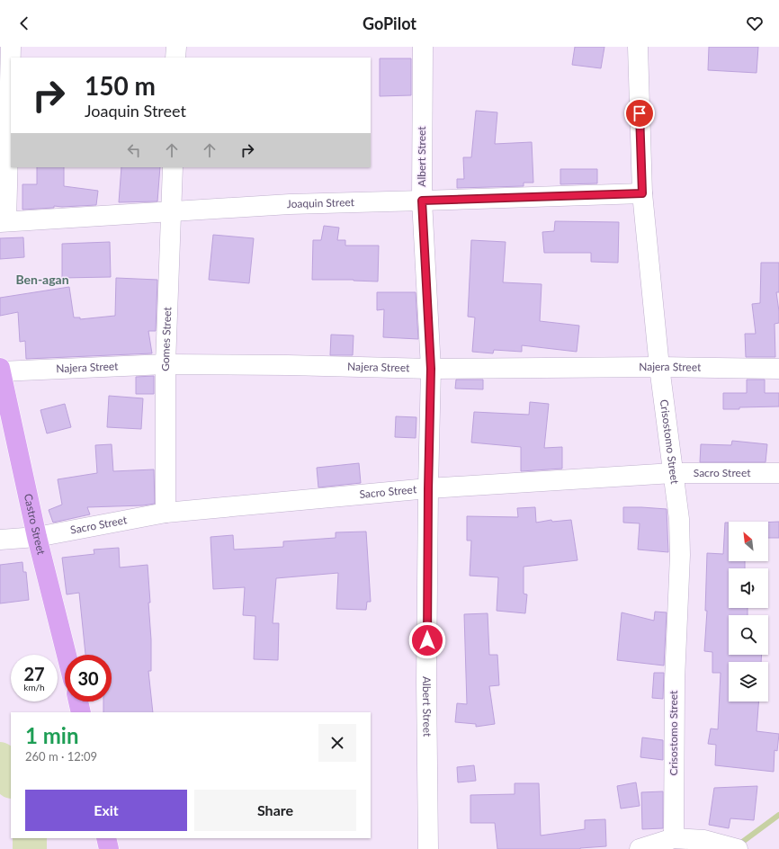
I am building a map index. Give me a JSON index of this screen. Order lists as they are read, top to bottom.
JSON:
{
  "streets": {
    "main road": ["Castro Street"],
    "street": [
      "Albert Street",
      "Joaquin Street",
      "Gomes Street",
      "Najera Street",
      "Crisostomo Street",
      "Sacro Street"
    ]
  },
  "crossings": [
    ["Albert Street", "Joaquin Street"],
    ["Albert Street", "Najera Street"],
    ["Albert Street", "Sacro Street"],
    ["Joaquin Street", "Gomes Street"],
    ["Joaquin Street", "Crisostomo Street"],
    ["Gomes Street", "Najera Street"],
    ["Gomes Street", "Sacro Street"],
    ["Najera Street", "Crisostomo Street"],
    ["Najera Street", "Castro Street"],
    ["Crisostomo Street", "Sacro Street"],
    ["Sacro Street", "Castro Street"]
  ],
  "districts": ["Ben-agan"],
  "north": "top left",
  "page": {
    "header": "GoPilot",
    "turn": ["150 m", "Joaquin Street"],
    "speed": "27 km/h",
    "limit": "30",
    "heading": ["1 min", "260 m · 12:09"],
    "buttons": ["Exit", "Share"]
  }
}
